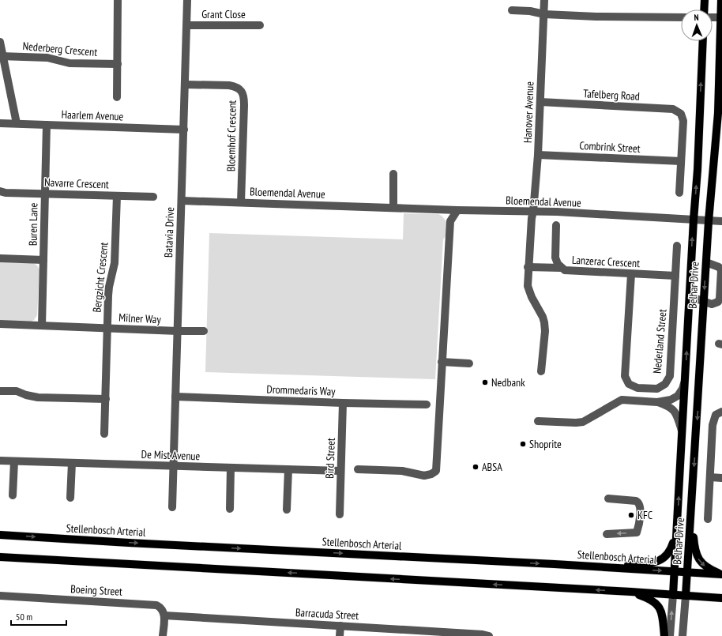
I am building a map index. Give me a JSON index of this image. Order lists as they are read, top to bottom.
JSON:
{
  "streets": {
    "main road": ["Belhar Drive", "Stellenbosch Arterial"],
    "street": [
      "Grant Close",
      "Nederberg Crescent",
      "Tafelberg Road",
      "Hanover Avenue",
      "Haarlem Avenue",
      "Bloemhof Crescent",
      "Combrink Street",
      "Navarre Crescent",
      "Bloemendal Avenue",
      "Buren Lane",
      "Batavia Drive",
      "Lanzerac Crescent",
      "Bergzicht Crescent",
      "Milner Way",
      "Nederland Street",
      "Drommedaris Way",
      "De Mist Avenue",
      "Bird Street",
      "Boeing Street",
      "Barracuda Street"
    ]
  },
  "crossings": [
    ["Grant Close", "Batavia Drive"],
    ["Tafelberg Road", "Hanover Avenue"],
    ["Tafelberg Road", "Combrink Street"],
    ["Hanover Avenue", "Combrink Street"],
    ["Hanover Avenue", "Bloemendal Avenue"],
    ["Haarlem Avenue", "Buren Lane"],
    ["Haarlem Avenue", "Batavia Drive"],
    ["Bloemhof Crescent", "Bloemendal Avenue"],
    ["Bloemhof Crescent", "Batavia Drive"],
    ["Navarre Crescent", "Buren Lane"],
    ["Navarre Crescent", "Bergzicht Crescent"],
    ["Bloemendal Avenue", "Batavia Drive"],
    ["Bloemendal Avenue", "Belhar Drive"],
    ["Buren Lane", "Milner Way"],
    ["Batavia Drive", "Milner Way"],
    ["Batavia Drive", "Drommedaris Way"],
    ["Batavia Drive", "De Mist Avenue"],
    ["Lanzerac Crescent", "Nederland Street"],
    ["Bergzicht Crescent", "Milner Way"],
    ["Belhar Drive", "Stellenbosch Arterial"],
    ["Drommedaris Way", "Bird Street"],
    ["De Mist Avenue", "Bird Street"],
    ["Boeing Street", "Barracuda Street"]
  ],
  "places": [
    "Nedbank",
    "Shoprite",
    "ABSA",
    "KFC"
  ],
  "scale_bar": "50 m",
  "north": "top"
}
